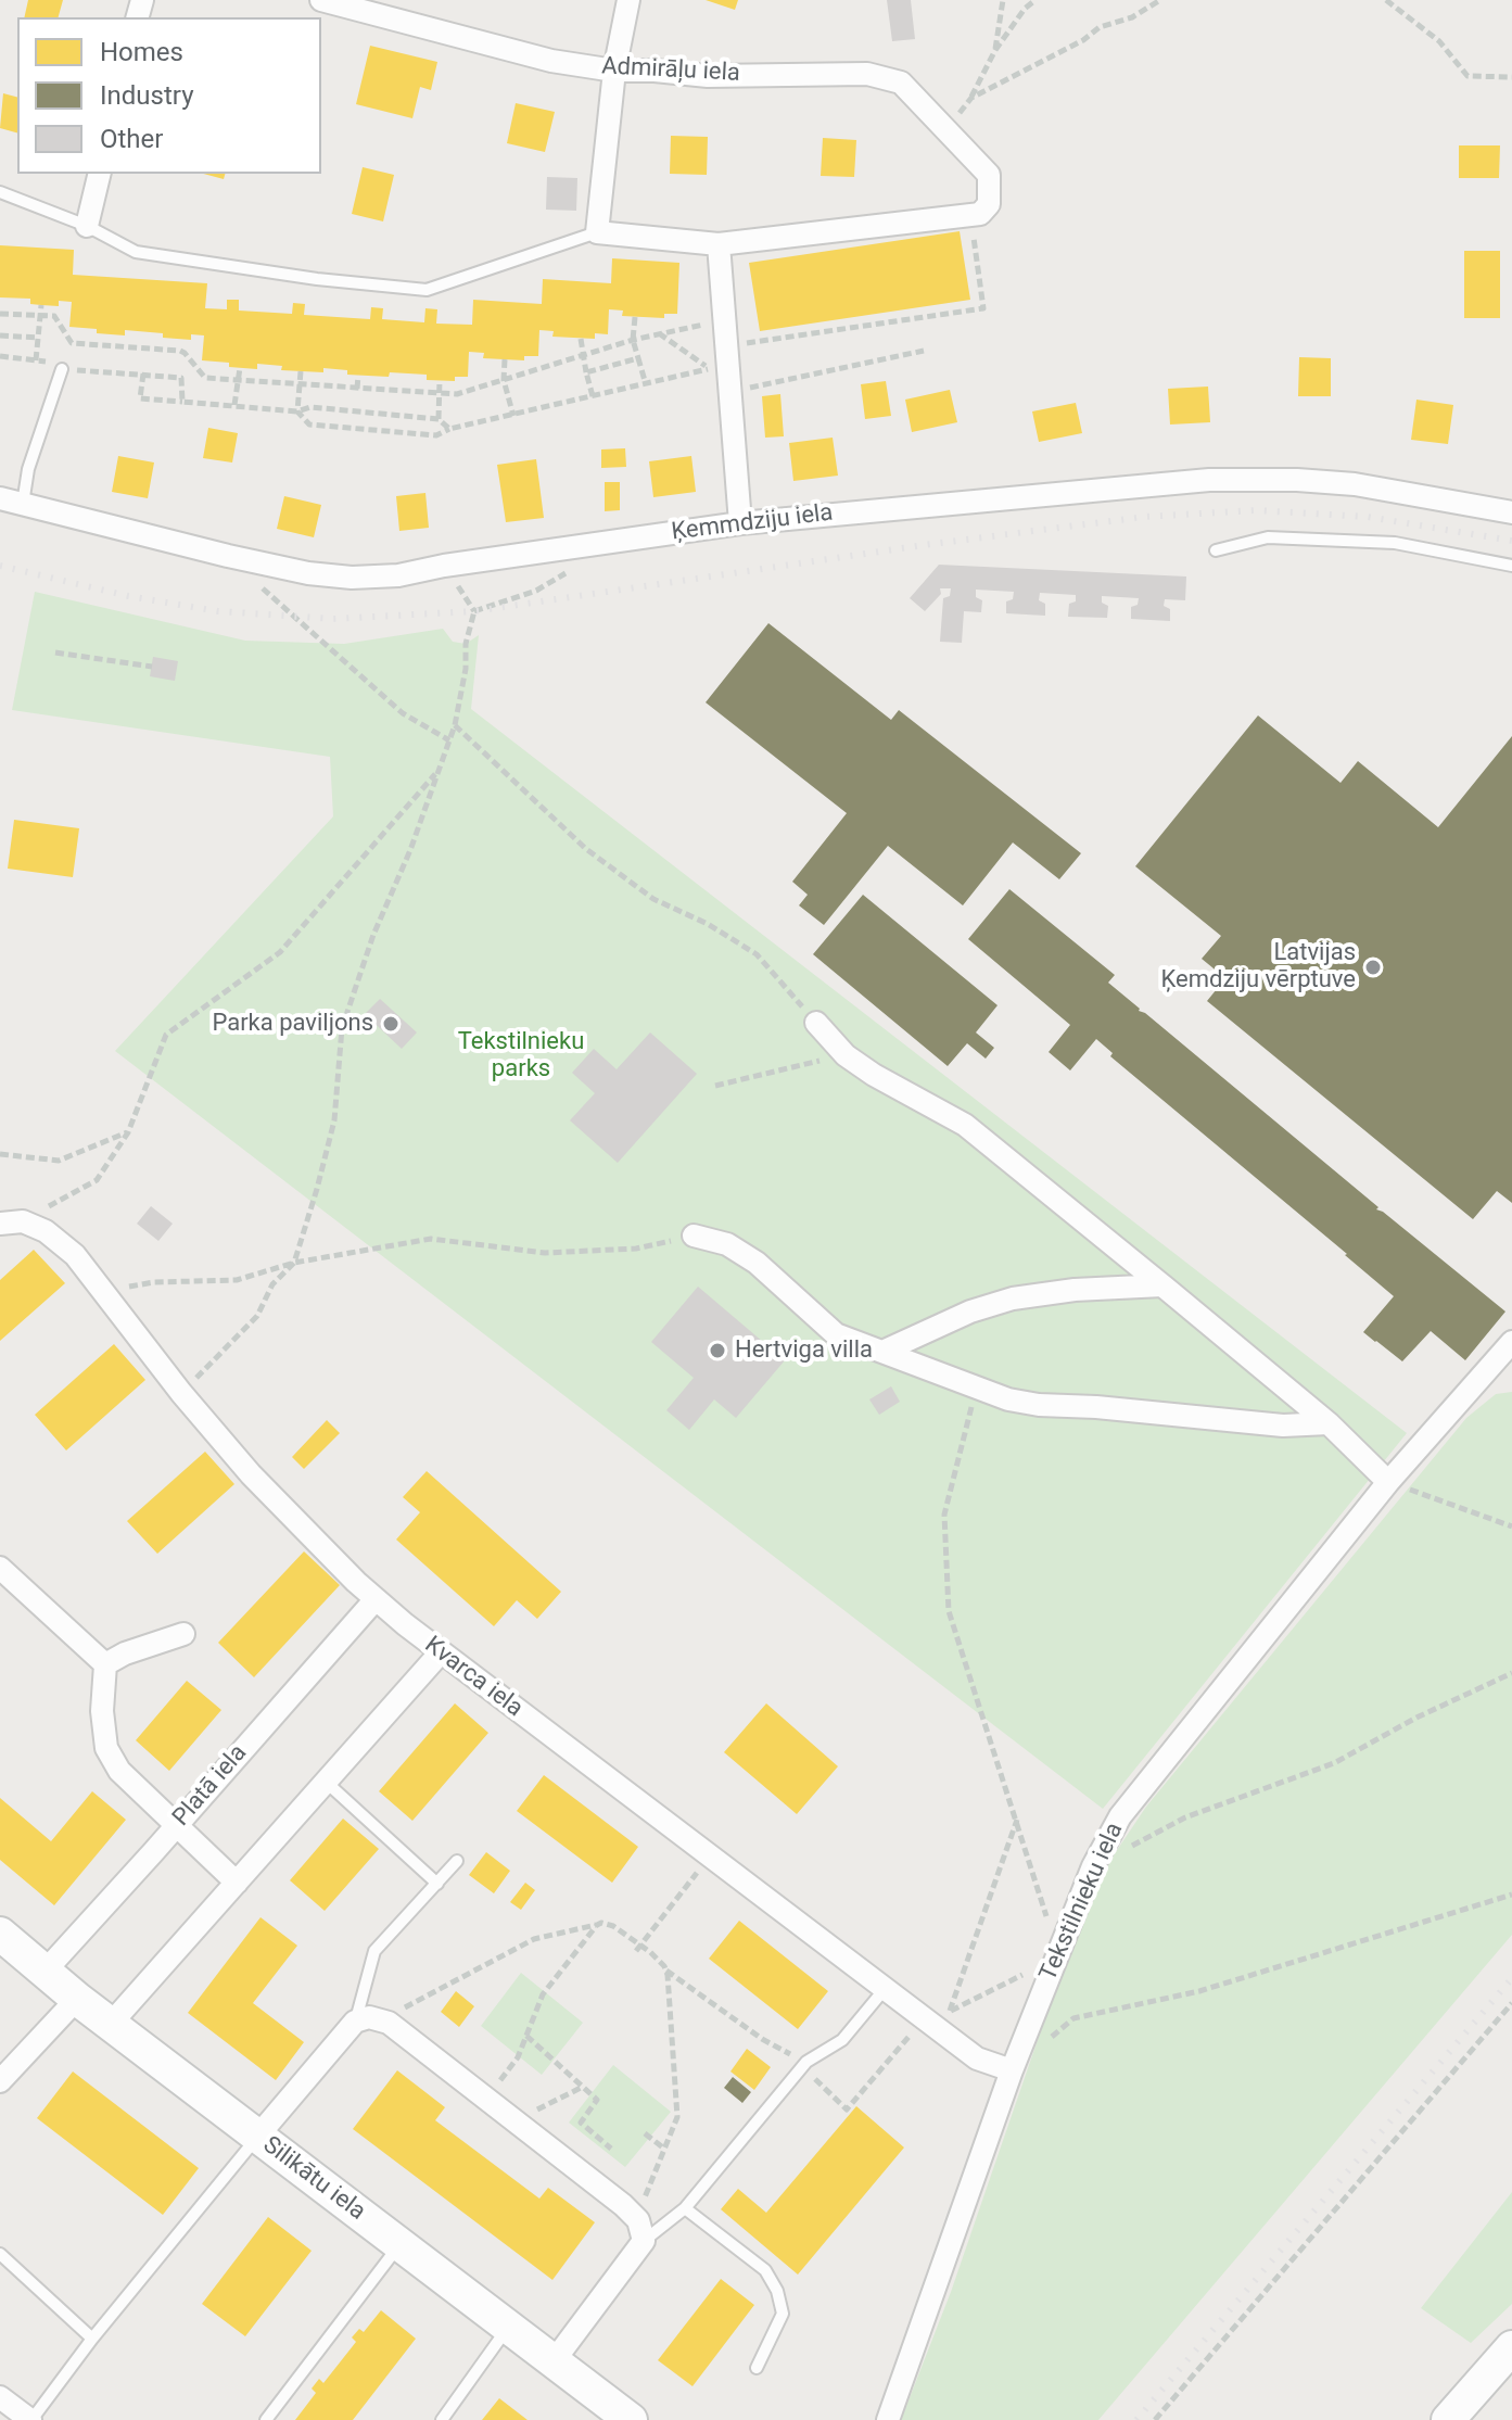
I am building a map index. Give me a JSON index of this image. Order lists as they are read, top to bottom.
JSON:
{
  "streets": {
    "main road": ["Silikātu iela"],
    "street": [
      "Admirāļu iela",
      "Ķemmdziju iela",
      "Kvarca iela",
      "Platā iela",
      "Tekstilnieku iela"
    ]
  },
  "crossings": [
    ["Kvarca iela", "Platā iela"],
    ["Kvarca iela", "Tekstilnieku iela"],
    ["Platā iela", "Silikātu iela"]
  ],
  "parks": ["Tekstilnieku parks"],
  "places": ["Latvijas Ķemdziju vērptuve", "Parka paviljons", "Hertviga villa"],
  "legend": ["Homes", "Industry", "Other"]
}
